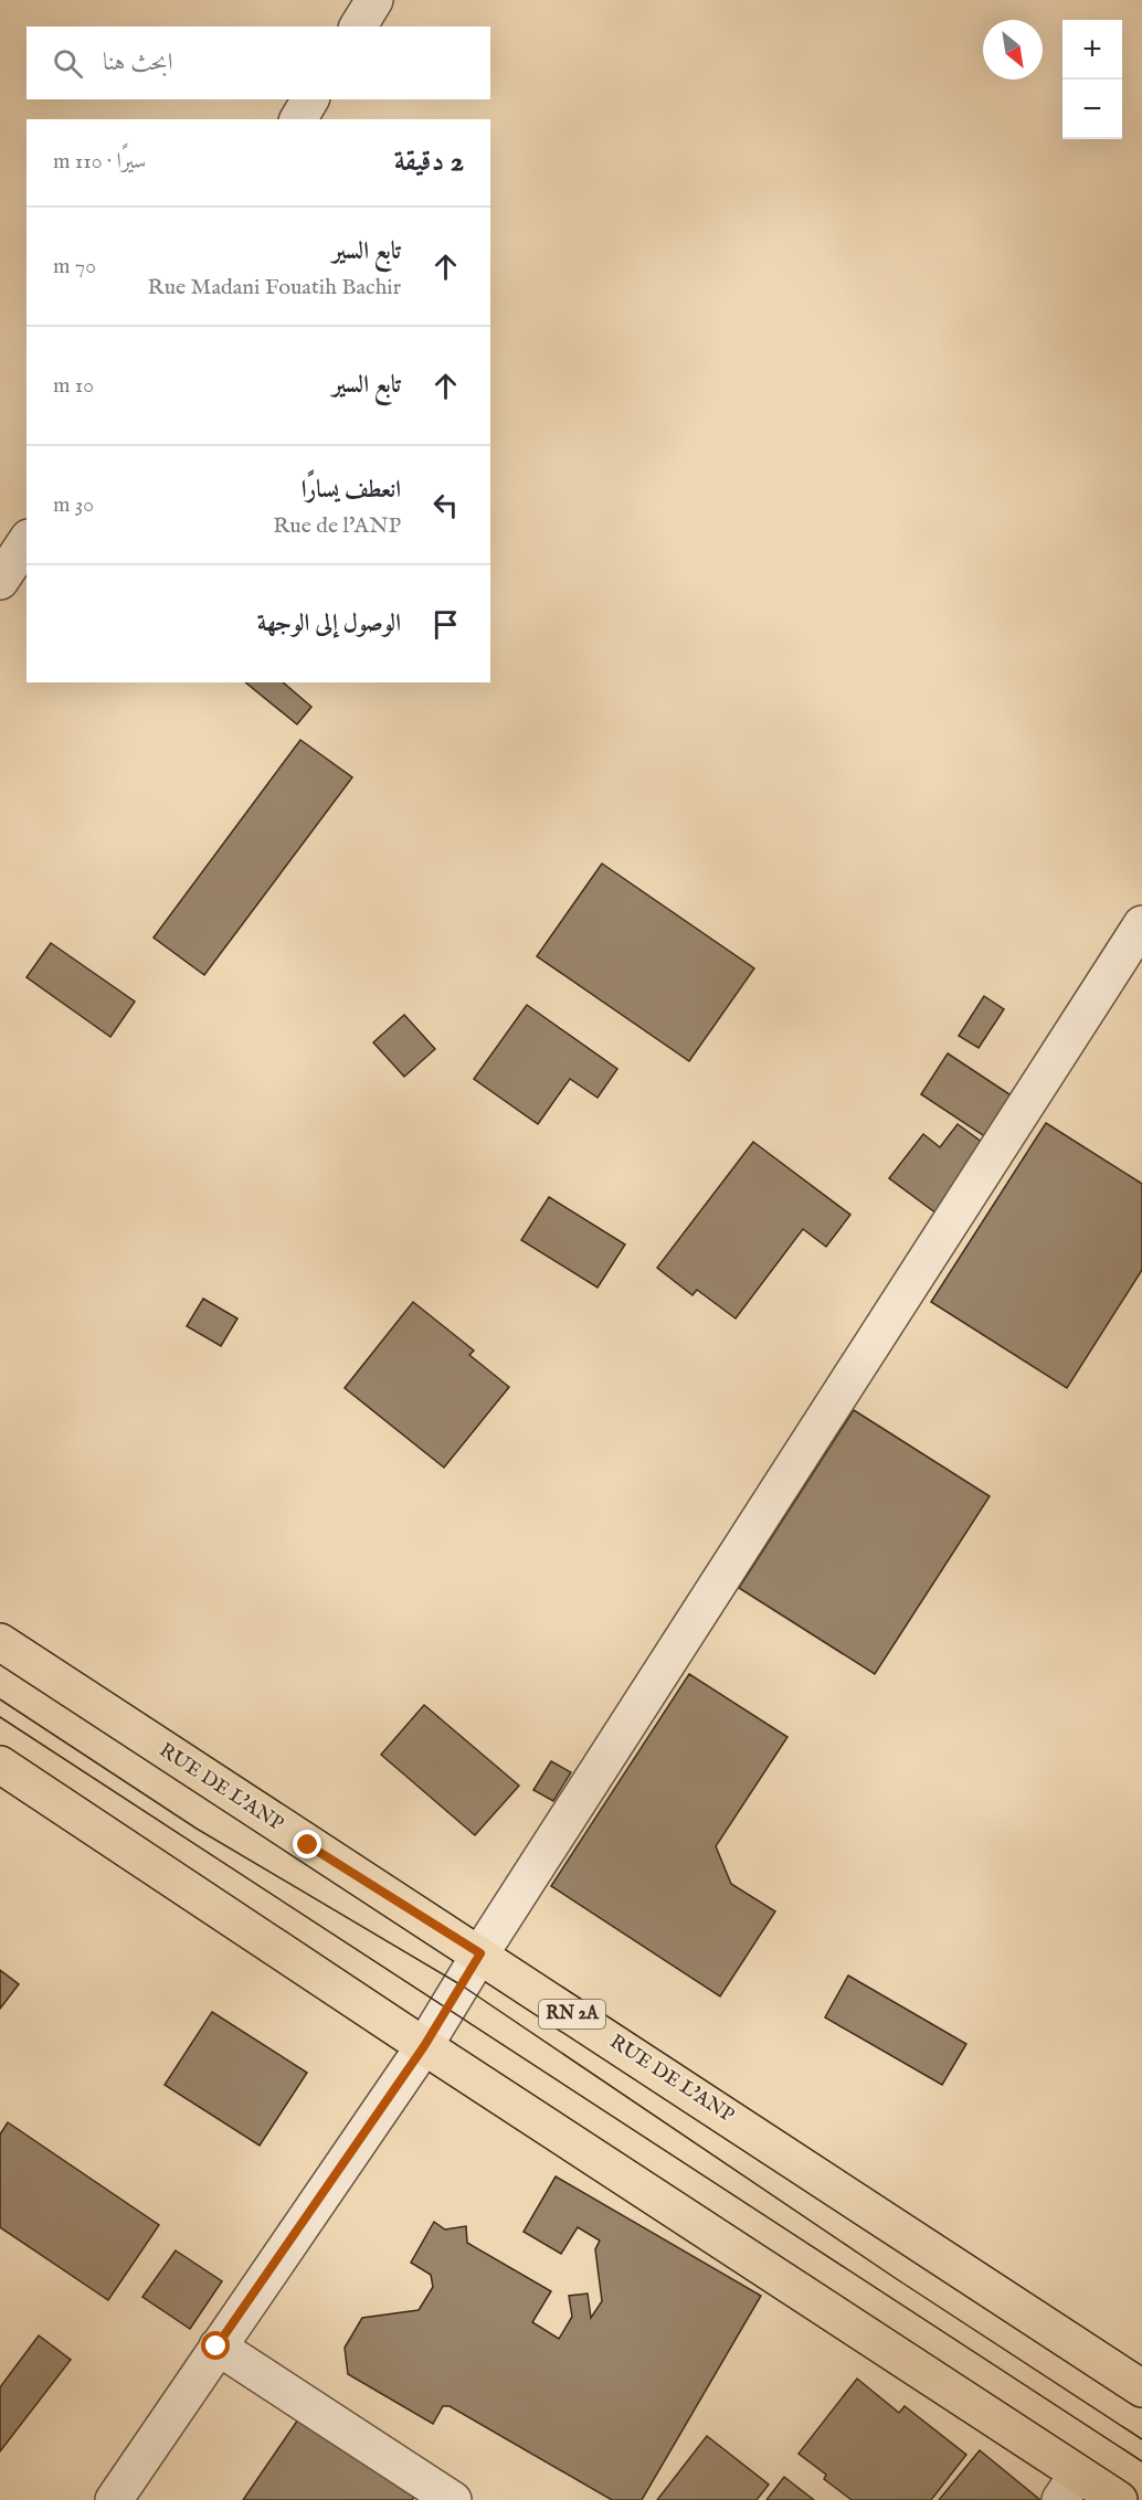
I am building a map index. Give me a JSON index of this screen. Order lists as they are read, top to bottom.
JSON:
{
  "streets": {
    "main road": ["RUE DE L'ANP", "RN 2A"]
  },
  "north": "bottom right",
  "page": {
    "map_buttons": ["+", "−"],
    "search": "ابحث هنا",
    "heading": ["2 دقيقة", "سيرًا · 110 m"],
    "list": [
      ["تابع السير", "Rue Madani Fouatih Bachir", "70 m"],
      ["تابع السير", "10 m"],
      ["انعطف يسارًا", "Rue de l'ANP", "30 m"],
      "الوصول إلى الوجهة"
    ]
  }
}
